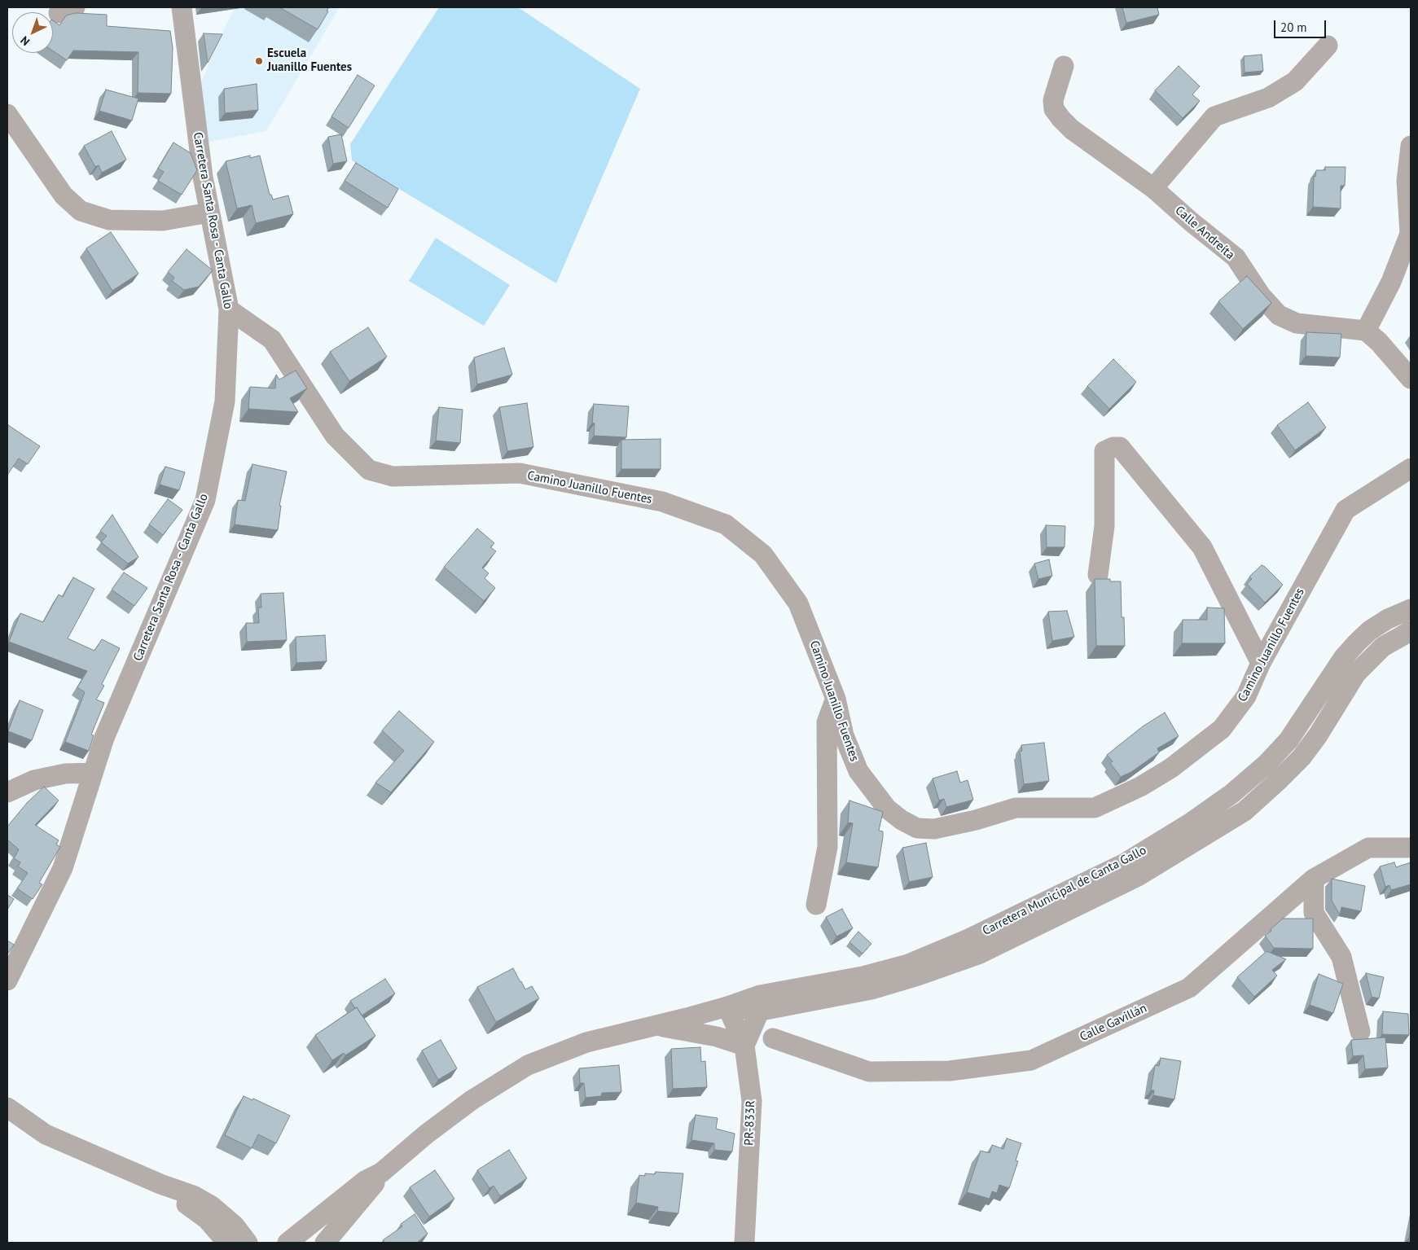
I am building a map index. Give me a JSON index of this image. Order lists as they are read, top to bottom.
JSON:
{
  "streets": {
    "street": [
      "Carretera Santa Rosa - Canta Gallo",
      "Calle Andreíta",
      "Camino Juanillo Fuentes",
      "Carretera Municipal de Canta Gallo",
      "Calle Gavillán",
      "PR-833R"
    ]
  },
  "crossings": [
    ["Carretera Santa Rosa - Canta Gallo", "Camino Juanillo Fuentes"],
    ["Carretera Municipal de Canta Gallo", "PR-833R"]
  ],
  "places": ["Escuela Juanillo Fuentes"],
  "scale_bar": "20 m",
  "north": "bottom left"
}
